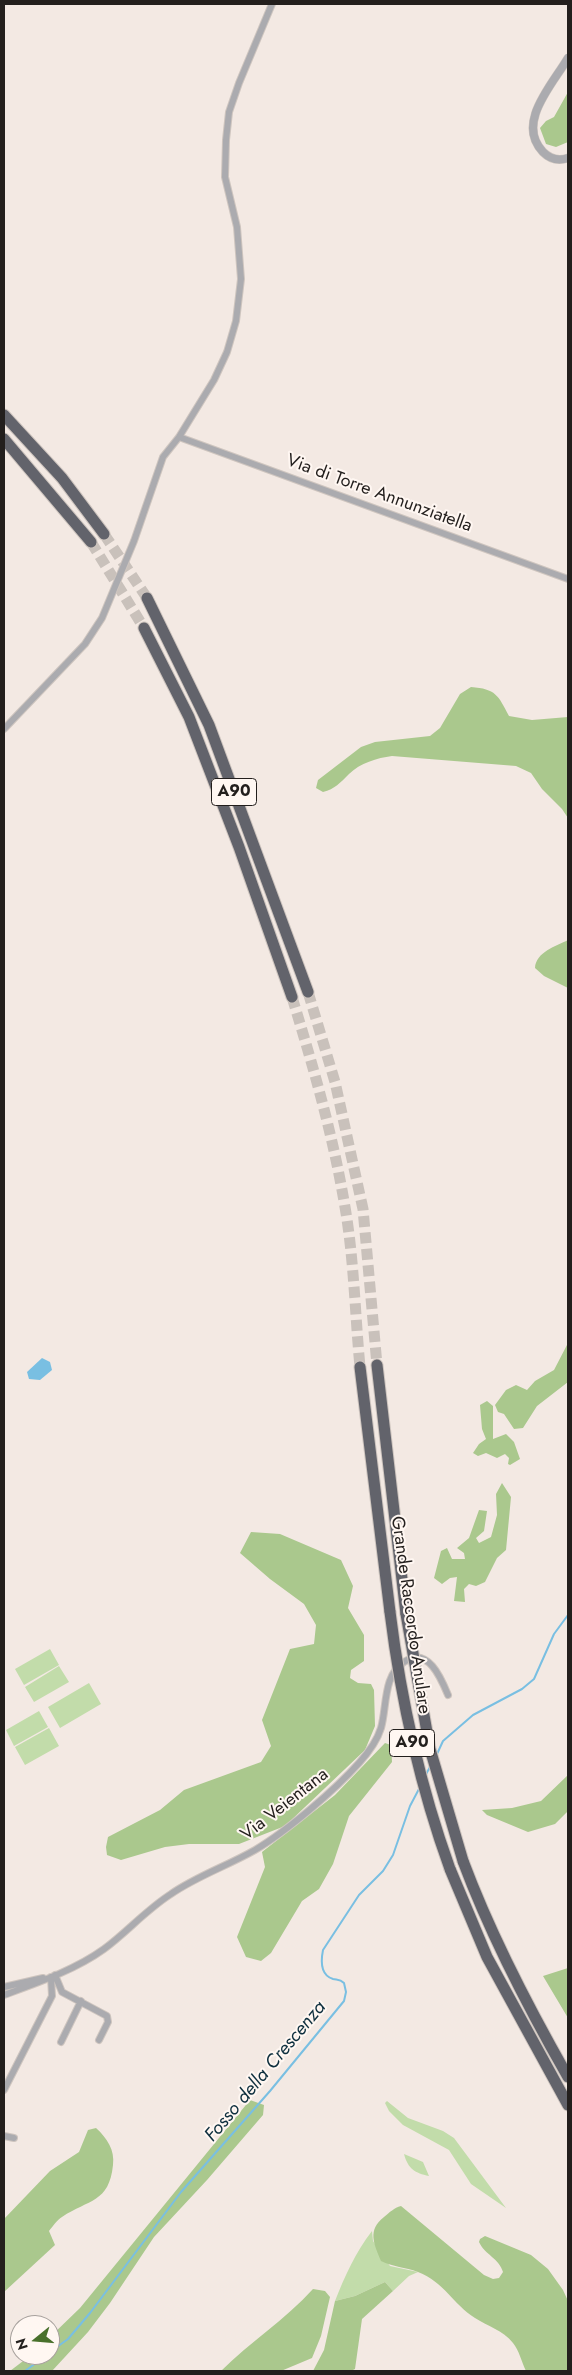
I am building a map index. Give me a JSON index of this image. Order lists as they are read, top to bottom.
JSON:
{
  "streets": {
    "highway": ["A90", "Grande Raccordo Anulare"],
    "street": ["Via di Torre Annunziatella", "Via Veientana"]
  },
  "water": ["Fosso della Crescenza"],
  "north": "left"
}
